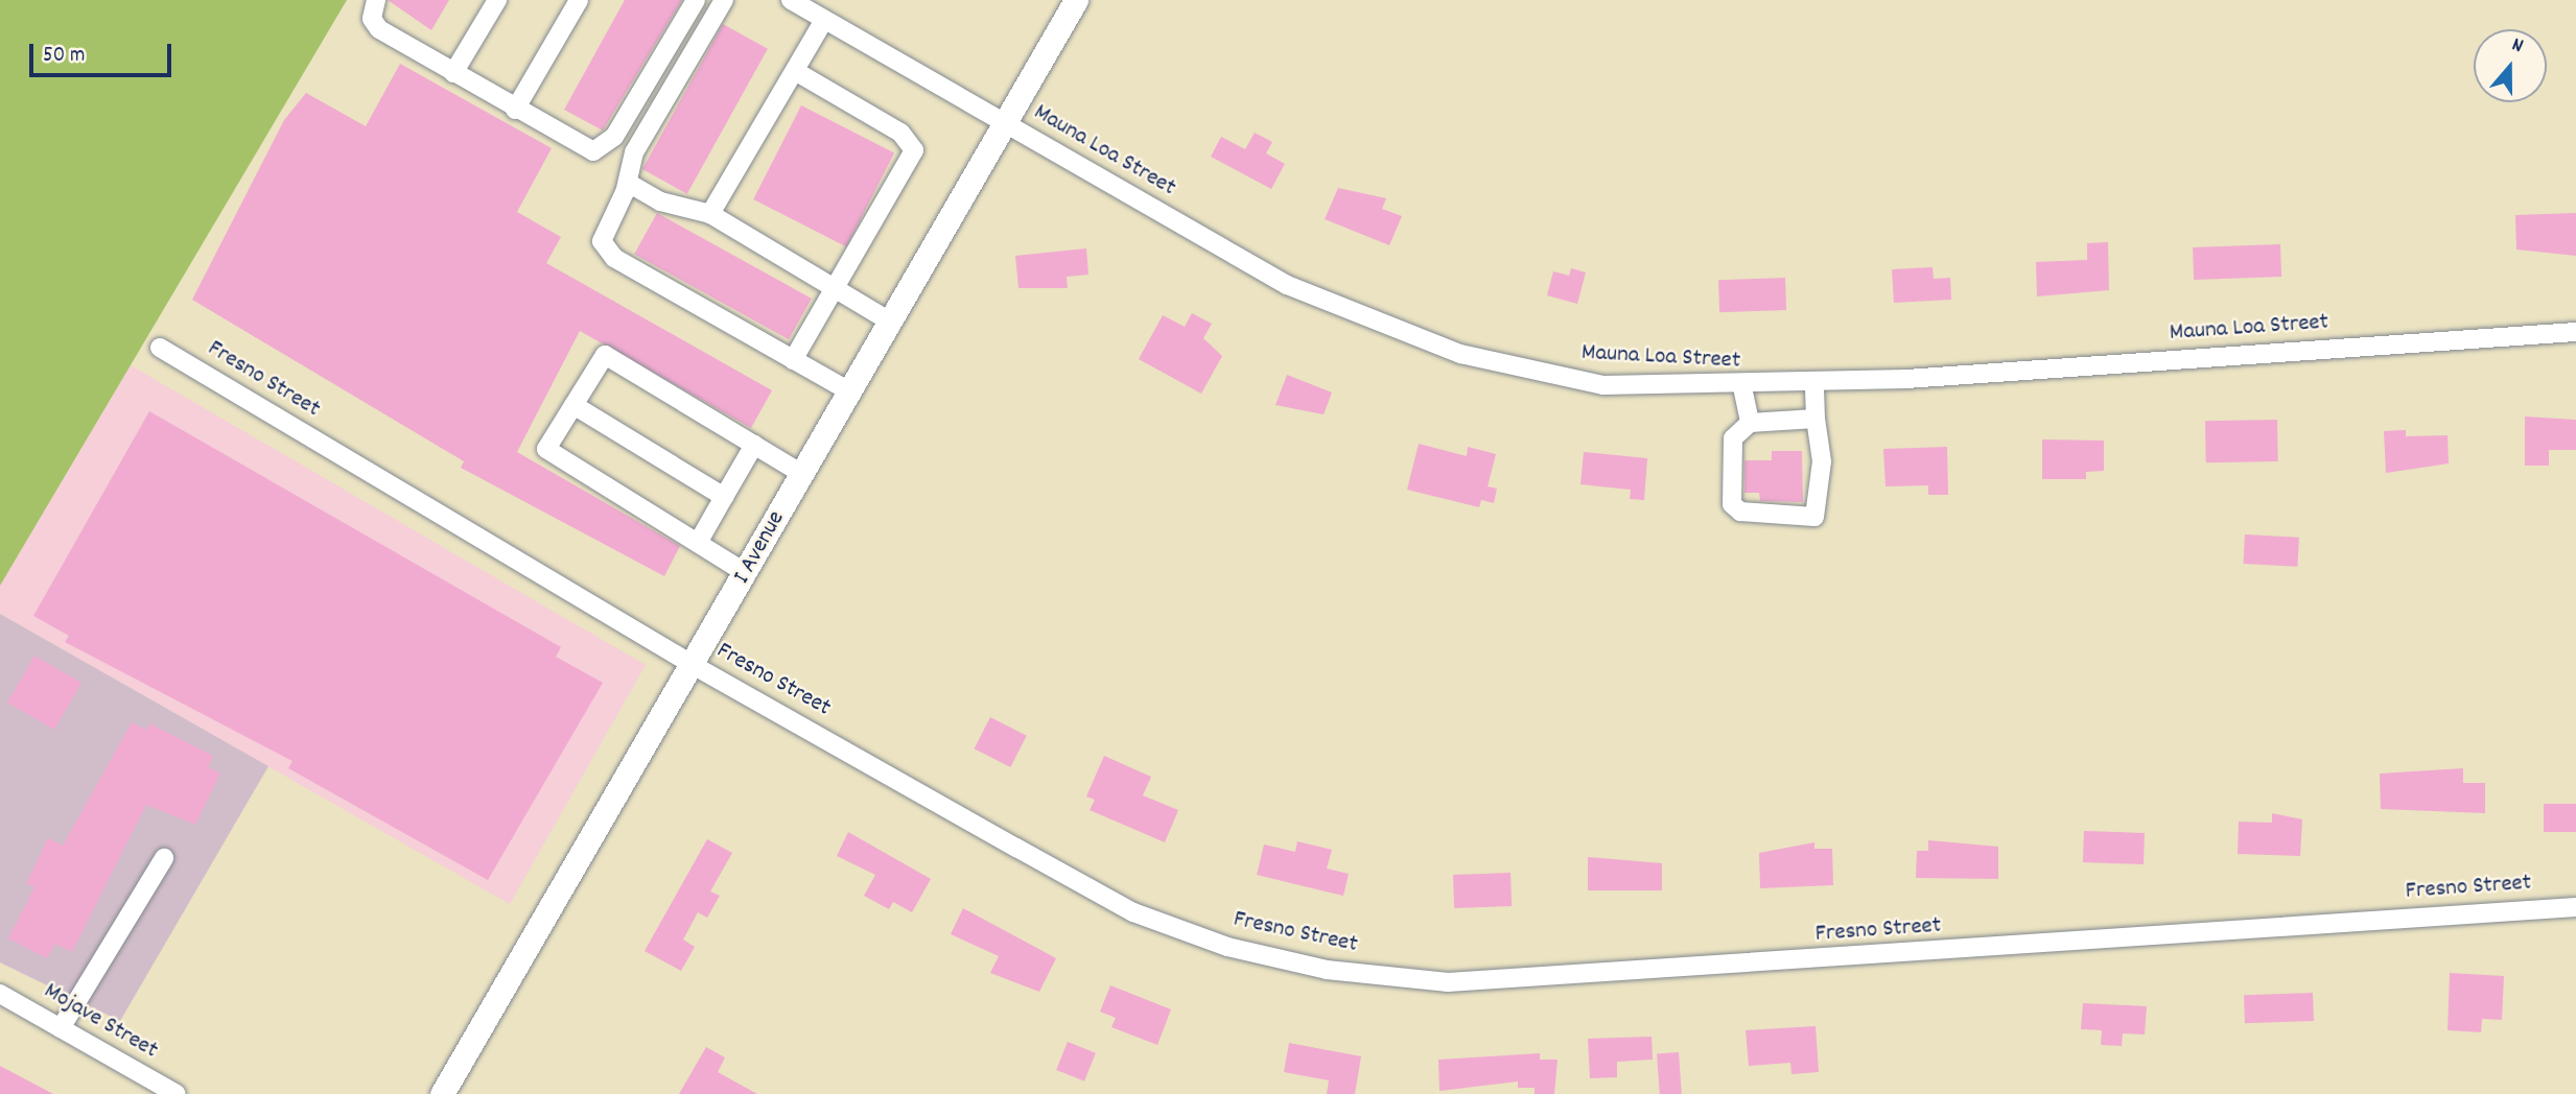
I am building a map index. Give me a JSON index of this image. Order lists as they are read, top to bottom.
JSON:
{
  "streets": {
    "main road": ["I Avenue"],
    "street": ["Mauna Loa Street", "Fresno Street", "Mojave Street"]
  },
  "crossings": [
    ["Mauna Loa Street", "I Avenue"],
    ["Fresno Street", "I Avenue"]
  ],
  "scale_bar": "50 m",
  "north": "top"
}
